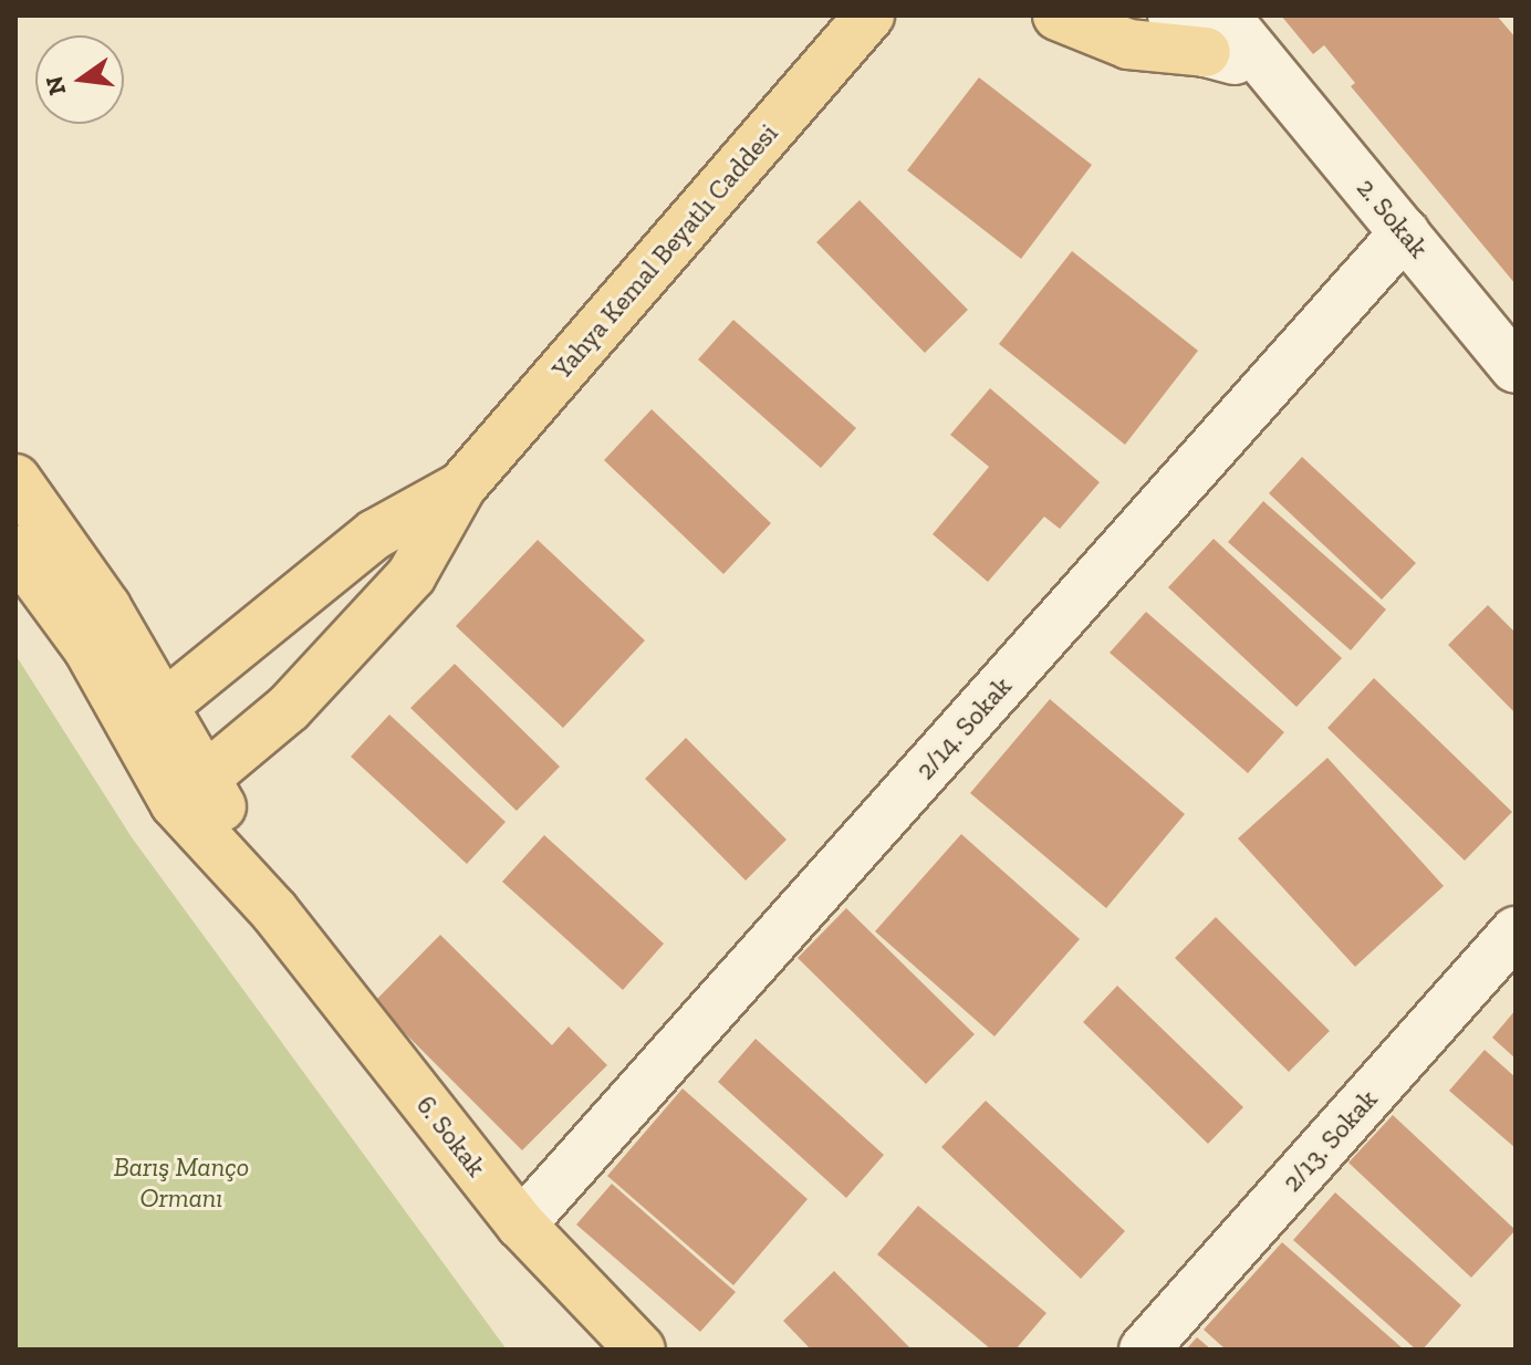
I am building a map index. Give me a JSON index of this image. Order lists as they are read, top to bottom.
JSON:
{
  "streets": {
    "main road": ["Yahya Kemal Beyatlı Caddesi", "6. Sokak"],
    "street": ["2. Sokak", "2/14. Sokak", "2/13. Sokak"]
  },
  "crossings": [
    ["2. Sokak", "2/14. Sokak"],
    ["Yahya Kemal Beyatlı Caddesi", "6. Sokak"],
    ["2/14. Sokak", "6. Sokak"]
  ],
  "parks": ["Barış Manço Ormanı"],
  "north": "left"
}
